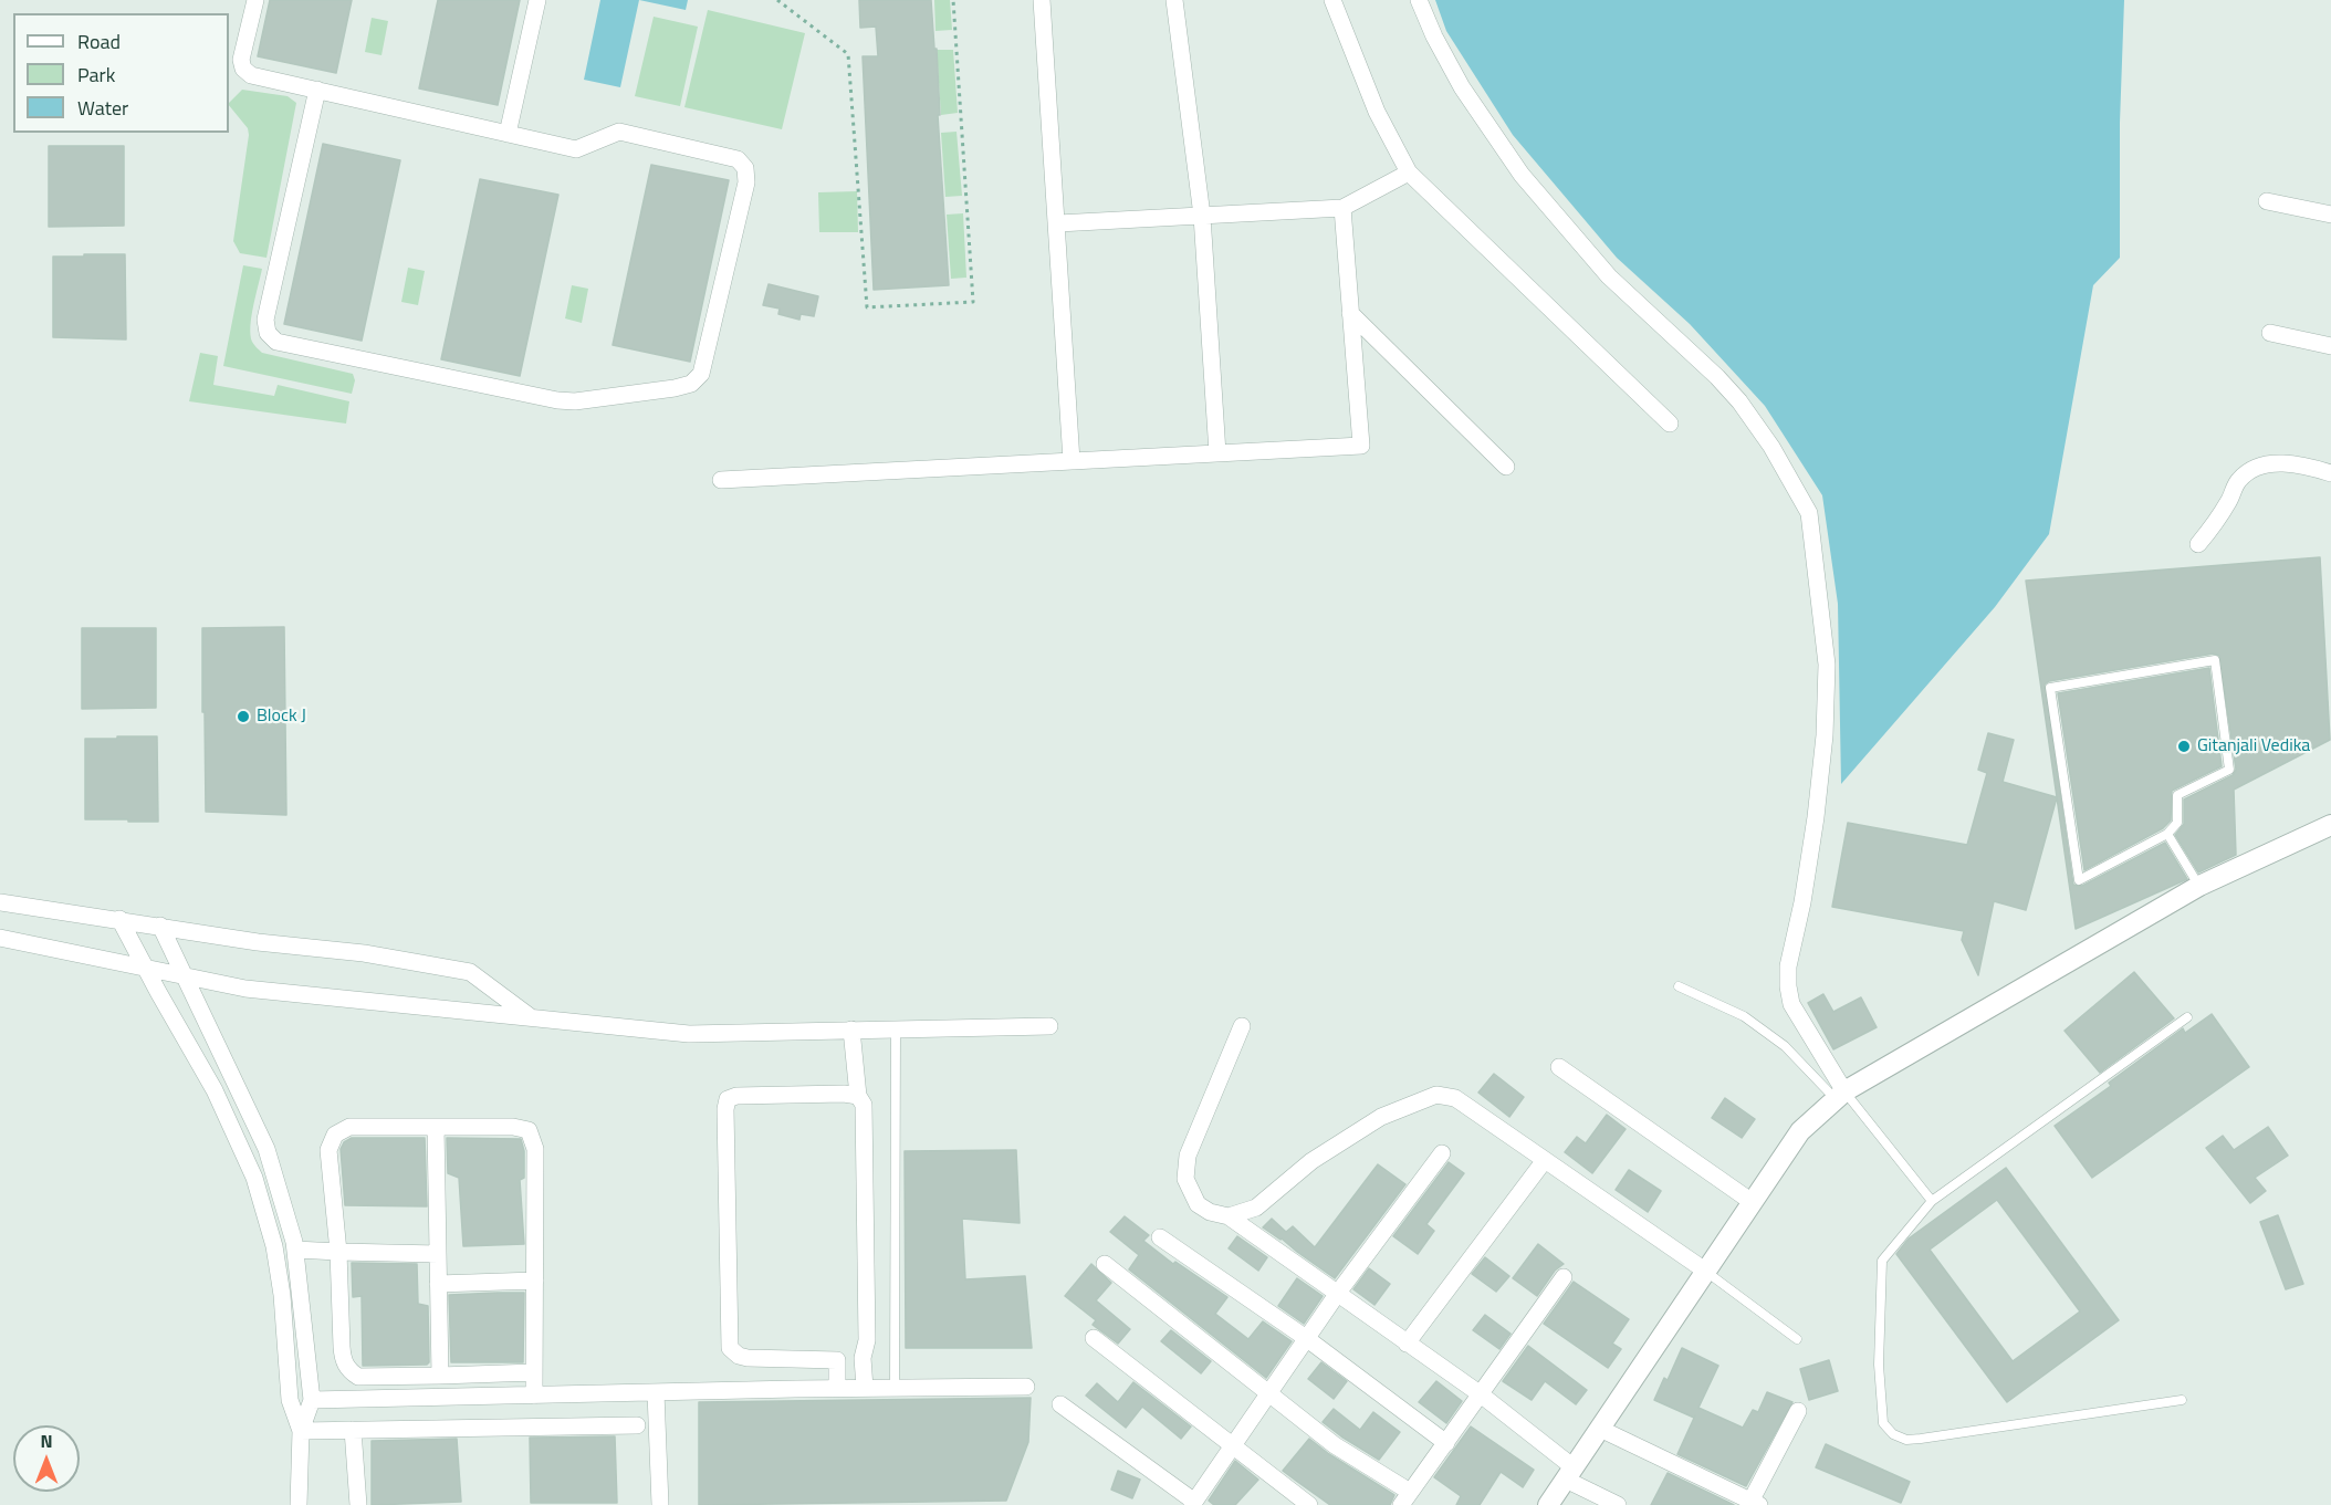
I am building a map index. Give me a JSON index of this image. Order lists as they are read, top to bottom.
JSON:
{
  "places": ["Block J", "Gitanjali Vedika"],
  "legend": ["Road", "Park", "Water"],
  "north": "top"
}
